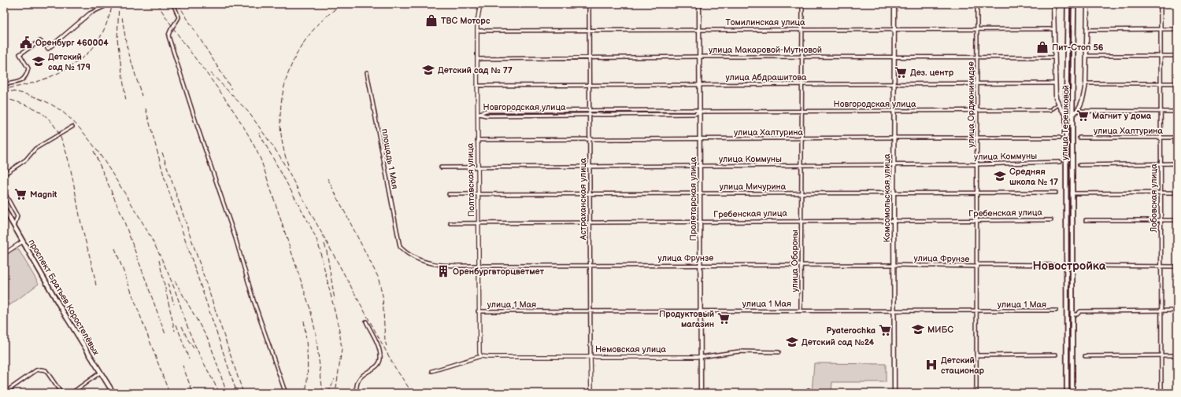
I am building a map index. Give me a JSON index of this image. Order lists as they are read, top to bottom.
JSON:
{
  "streets": {
    "main road": [
      "улица Терешковой",
      "Комсомольская улица",
      "Пролетарская улица",
      "проспект Братьев Коростелёвых"
    ],
    "street": [
      "Томилинская улица",
      "улица Макаровой-Мутновой",
      "улица Абдрашитова",
      "Новгородская улица",
      "улица Орджоникидзе",
      "улица Халтурина",
      "улица Коммуны",
      "площадь 1 Мая",
      "Полтавская улица",
      "улица Мичурина",
      "Лобовская улица",
      "Астраханская улица",
      "Гребенская улица",
      "улица Фрунзе",
      "улица Обороны",
      "улица 1 Мая",
      "Немовская улица"
    ]
  },
  "crossings": [
    ["Томилинская улица", "улица Орджоникидзе"],
    ["Томилинская улица", "Полтавская улица"],
    ["Томилинская улица", "Комсомольская улица"],
    ["Томилинская улица", "Астраханская улица"],
    ["Томилинская улица", "Пролетарская улица"],
    ["Томилинская улица", "улица Обороны"],
    ["улица Макаровой-Мутновой", "улица Орджоникидзе"],
    ["улица Макаровой-Мутновой", "Полтавская улица"],
    ["улица Макаровой-Мутновой", "Комсомольская улица"],
    ["улица Макаровой-Мутновой", "Астраханская улица"],
    ["улица Макаровой-Мутновой", "Пролетарская улица"],
    ["улица Макаровой-Мутновой", "улица Обороны"],
    ["улица Абдрашитова", "улица Орджоникидзе"],
    ["улица Абдрашитова", "Полтавская улица"],
    ["улица Абдрашитова", "Комсомольская улица"],
    ["улица Абдрашитова", "Астраханская улица"],
    ["улица Абдрашитова", "Пролетарская улица"],
    ["улица Абдрашитова", "улица Обороны"],
    ["Новгородская улица", "улица Орджоникидзе"],
    ["Новгородская улица", "Полтавская улица"],
    ["Новгородская улица", "Комсомольская улица"],
    ["Новгородская улица", "Астраханская улица"],
    ["Новгородская улица", "Пролетарская улица"],
    ["Новгородская улица", "улица Обороны"],
    ["улица Орджоникидзе", "улица Халтурина"],
    ["улица Орджоникидзе", "улица Коммуны"],
    ["улица Орджоникидзе", "улица Мичурина"],
    ["улица Орджоникидзе", "Гребенская улица"],
    ["улица Орджоникидзе", "улица Фрунзе"],
    ["улица Орджоникидзе", "улица 1 Мая"],
    ["улица Халтурина", "Полтавская улица"],
    ["улица Халтурина", "Комсомольская улица"],
    ["улица Халтурина", "Лобовская улица"],
    ["улица Халтурина", "Астраханская улица"],
    ["улица Халтурина", "Пролетарская улица"],
    ["улица Халтурина", "улица Обороны"],
    ["улица Коммуны", "Полтавская улица"],
    ["улица Коммуны", "Комсомольская улица"],
    ["улица Коммуны", "Астраханская улица"],
    ["улица Коммуны", "Пролетарская улица"],
    ["улица Коммуны", "улица Обороны"],
    ["площадь 1 Мая", "улица Фрунзе"],
    ["Полтавская улица", "улица Мичурина"],
    ["Полтавская улица", "Гребенская улица"],
    ["Полтавская улица", "улица Фрунзе"],
    ["Полтавская улица", "улица 1 Мая"],
    ["Полтавская улица", "Немовская улица"],
    ["улица Мичурина", "Комсомольская улица"],
    ["улица Мичурина", "Астраханская улица"],
    ["улица Мичурина", "Пролетарская улица"],
    ["улица Мичурина", "улица Обороны"],
    ["Комсомольская улица", "Гребенская улица"],
    ["Комсомольская улица", "улица Фрунзе"],
    ["Комсомольская улица", "улица 1 Мая"],
    ["Астраханская улица", "Гребенская улица"],
    ["Астраханская улица", "улица Фрунзе"],
    ["Астраханская улица", "улица 1 Мая"],
    ["Астраханская улица", "Немовская улица"],
    ["Пролетарская улица", "Гребенская улица"],
    ["Пролетарская улица", "улица Фрунзе"],
    ["Пролетарская улица", "улица 1 Мая"],
    ["Пролетарская улица", "Немовская улица"],
    ["Гребенская улица", "улица Обороны"],
    ["улица Фрунзе", "улица Обороны"],
    ["улица Обороны", "улица 1 Мая"]
  ],
  "districts": ["Новостройка"],
  "places": {
    "shop": ["ТВС Моторс", "Пит-Стоп 56"],
    "public building": ["Оренбург 460004"],
    "school or university": [
      "Детский сад № 179",
      "Детский сад № 77",
      "Средняя школа № 17",
      "МИБС",
      "Детский сад №24"
    ],
    "supermarket": [
      "Дез. центр",
      "Магнит у дома",
      "Magnit",
      "Продуктовый магазин",
      "Pyaterochka"
    ],
    "building": ["Оренбургвторцветмет"],
    "hospital": ["Детский стационар"]
  }
}
